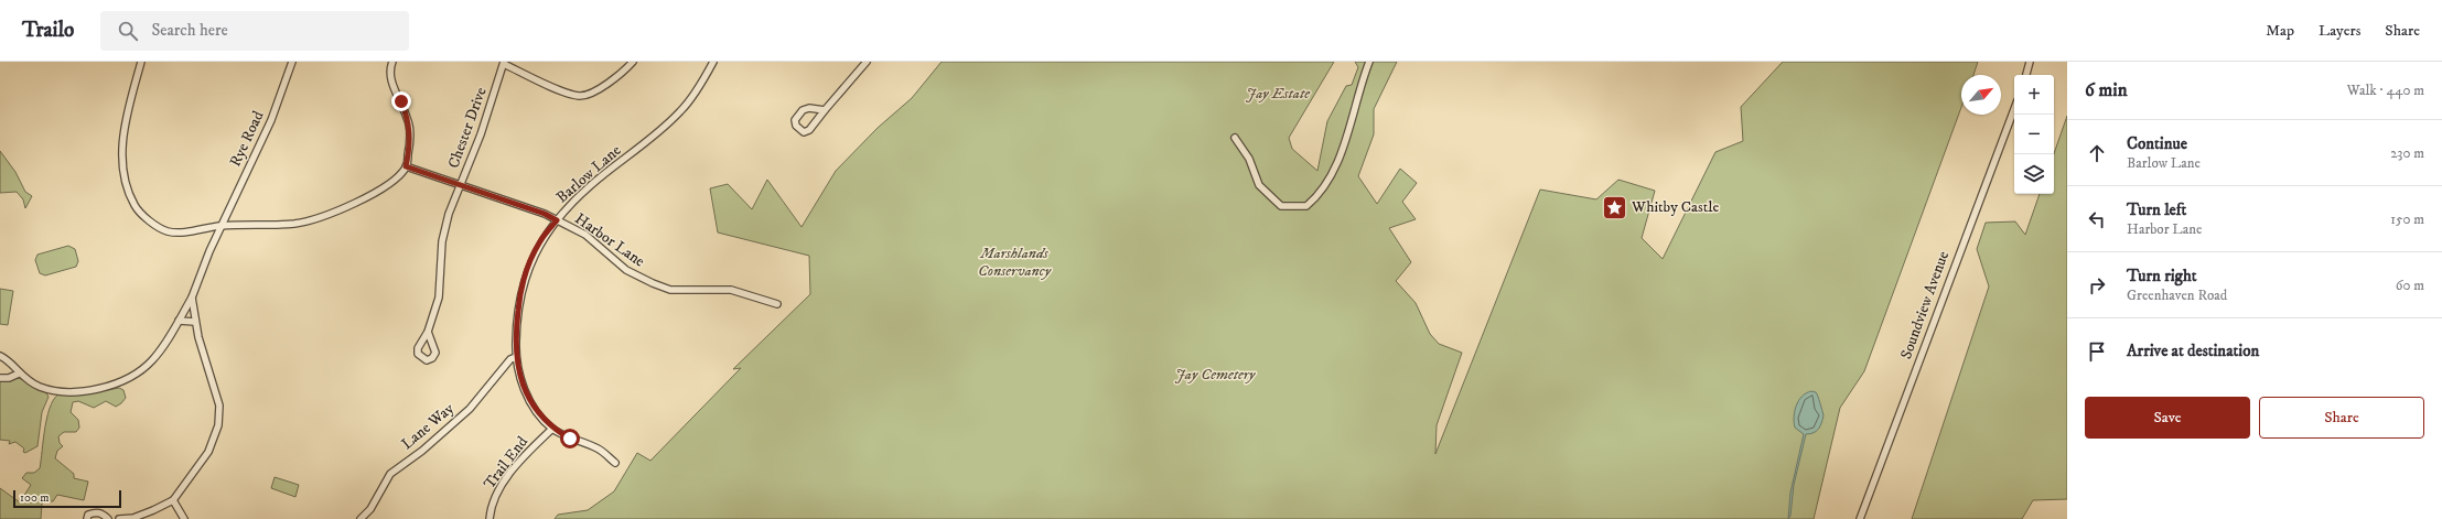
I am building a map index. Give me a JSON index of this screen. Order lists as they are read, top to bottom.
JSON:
{
  "streets": {
    "street": [
      "Chester Drive",
      "Rye Road",
      "Barlow Lane",
      "Harbor Lane",
      "Soundview Avenue",
      "Lane Way",
      "Trail End"
    ]
  },
  "crossings": [
    ["Chester Drive", "Harbor Lane"],
    ["Barlow Lane", "Harbor Lane"],
    ["Barlow Lane", "Lane Way"],
    ["Barlow Lane", "Trail End"]
  ],
  "parks": ["Jay Estate", "Marshlands Conservancy", "Jay Cemetery"],
  "places": {
    "place": ["Whitby Castle"]
  },
  "scale_bar": "100 m",
  "north": "top right",
  "page": {
    "header": "Trailo",
    "search": "Search here",
    "nav": ["Map", "Layers", "Share"],
    "heading": ["6 min", "Walk · 440 m"],
    "map_buttons": ["+", "−"],
    "list": [
      ["Continue", "Barlow Lane", "230 m"],
      ["Turn left", "Harbor Lane", "150 m"],
      ["Turn right", "Greenhaven Road", "60 m"],
      "Arrive at destination"
    ],
    "buttons": ["Save", "Share"],
    "scale": "100 m"
  }
}
